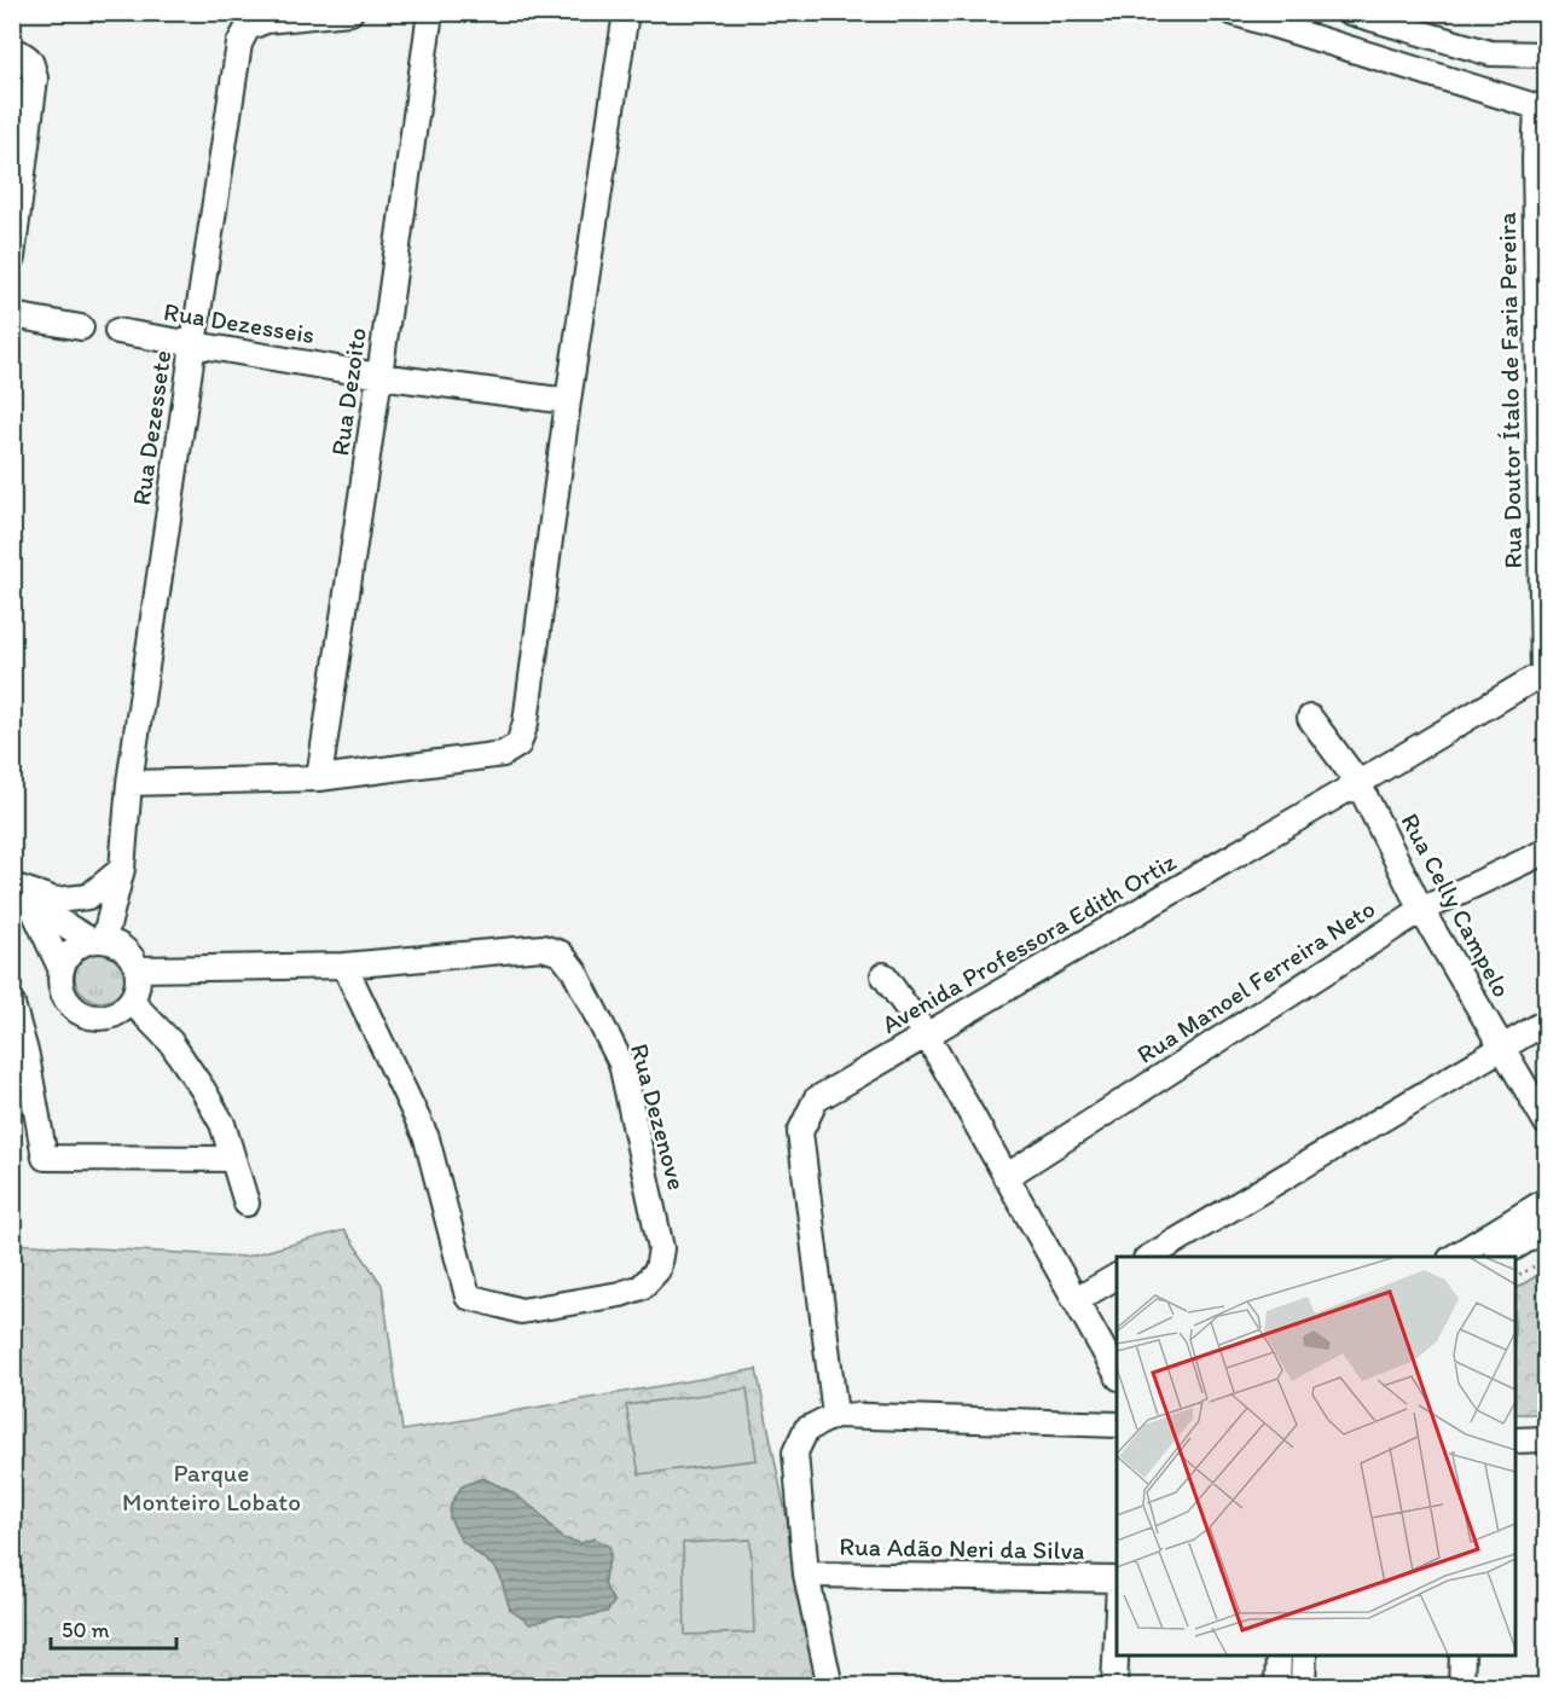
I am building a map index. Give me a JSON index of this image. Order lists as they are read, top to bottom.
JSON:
{
  "streets": {
    "street": [
      "Rua Dezesseis",
      "Rua Doutor Ítalo de Faria Pereira",
      "Rua Dezoito",
      "Rua Dezessete",
      "Rua Celly Campelo",
      "Avenida Professora Edith Ortiz",
      "Rua Manoel Ferreira Neto",
      "Rua Dezenove",
      "Rua Adão Neri da Silva"
    ]
  },
  "crossings": [
    ["Rua Dezesseis", "Rua Dezoito"],
    ["Rua Dezesseis", "Rua Dezessete"],
    ["Rua Doutor Ítalo de Faria Pereira", "Avenida Professora Edith Ortiz"],
    ["Rua Dezessete", "Rua Dezenove"],
    ["Rua Celly Campelo", "Avenida Professora Edith Ortiz"],
    ["Rua Celly Campelo", "Rua Manoel Ferreira Neto"]
  ],
  "parks": ["Parque Monteiro Lobato"],
  "scale_bar": "50 m"
}
